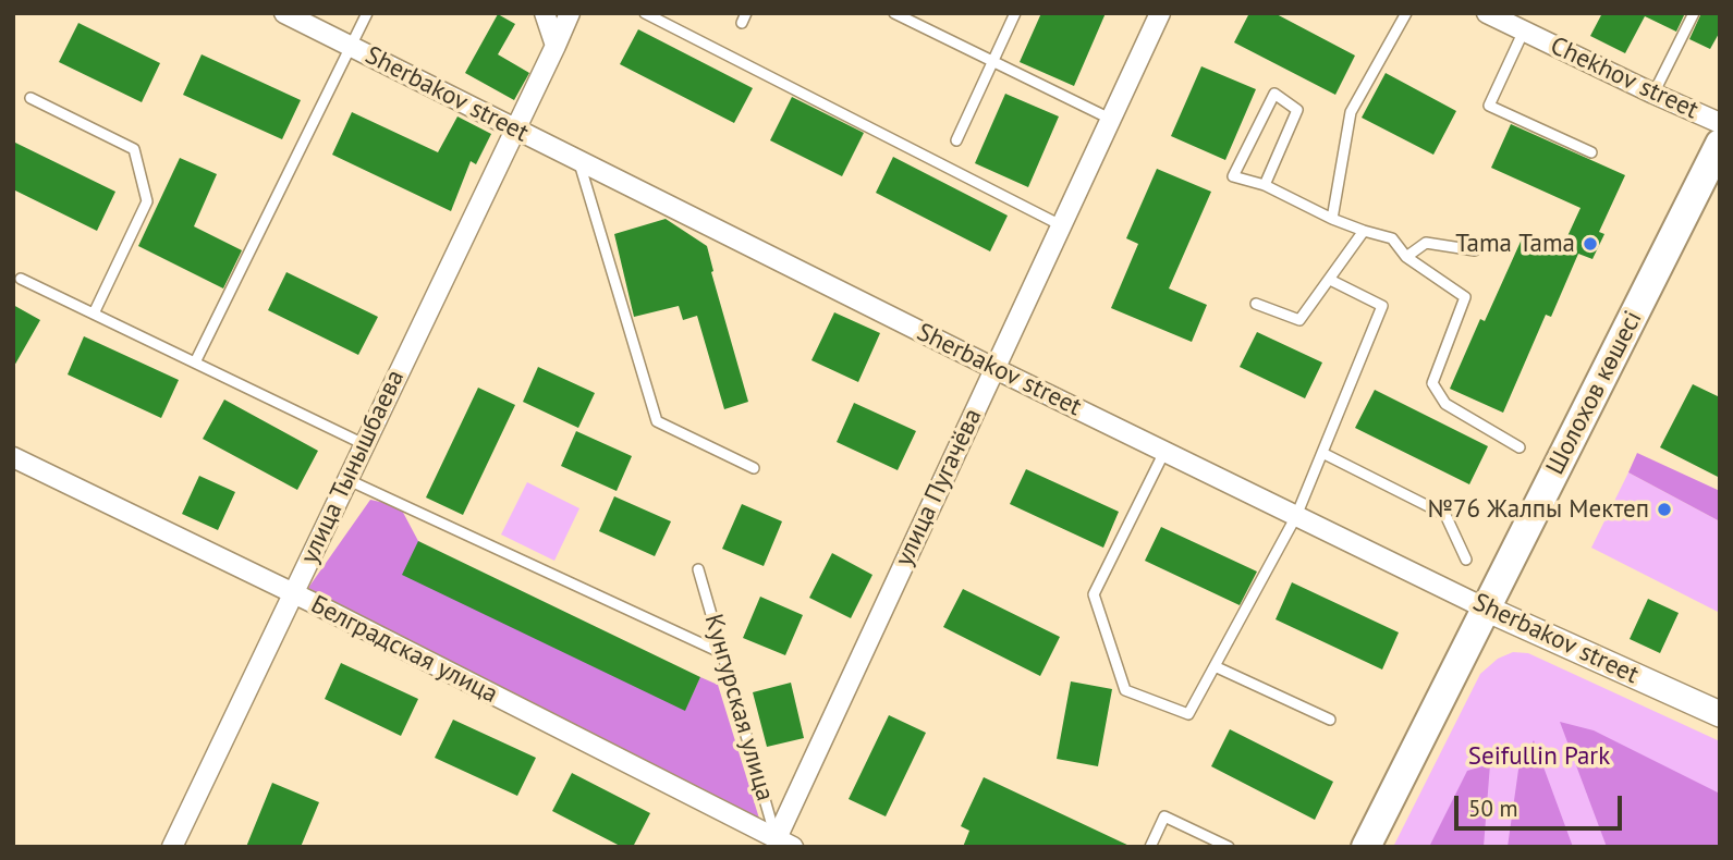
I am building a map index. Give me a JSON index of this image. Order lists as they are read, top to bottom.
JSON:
{
  "streets": {
    "main road": ["Шолохов көшесі"],
    "street": [
      "Chekhov street",
      "Sherbakov street",
      "улица Тынышбаева",
      "улица Пугачёва",
      "Белградская улица"
    ],
    "lane": ["Кунгурская улица"]
  },
  "crossings": [
    ["Sherbakov street", "Шолохов көшесі"],
    ["Sherbakov street", "улица Тынышбаева"],
    ["Sherbakov street", "улица Пугачёва"],
    ["улица Тынышбаева", "Белградская улица"],
    ["улица Пугачёва", "Белградская улица"],
    ["улица Пугачёва", "Кунгурская улица"],
    ["Белградская улица", "Кунгурская улица"]
  ],
  "parks": ["Seifullin Park"],
  "places": ["Tama Tama", "№76 Жалпы Мектеп"],
  "scale_bar": "50 m"
}
